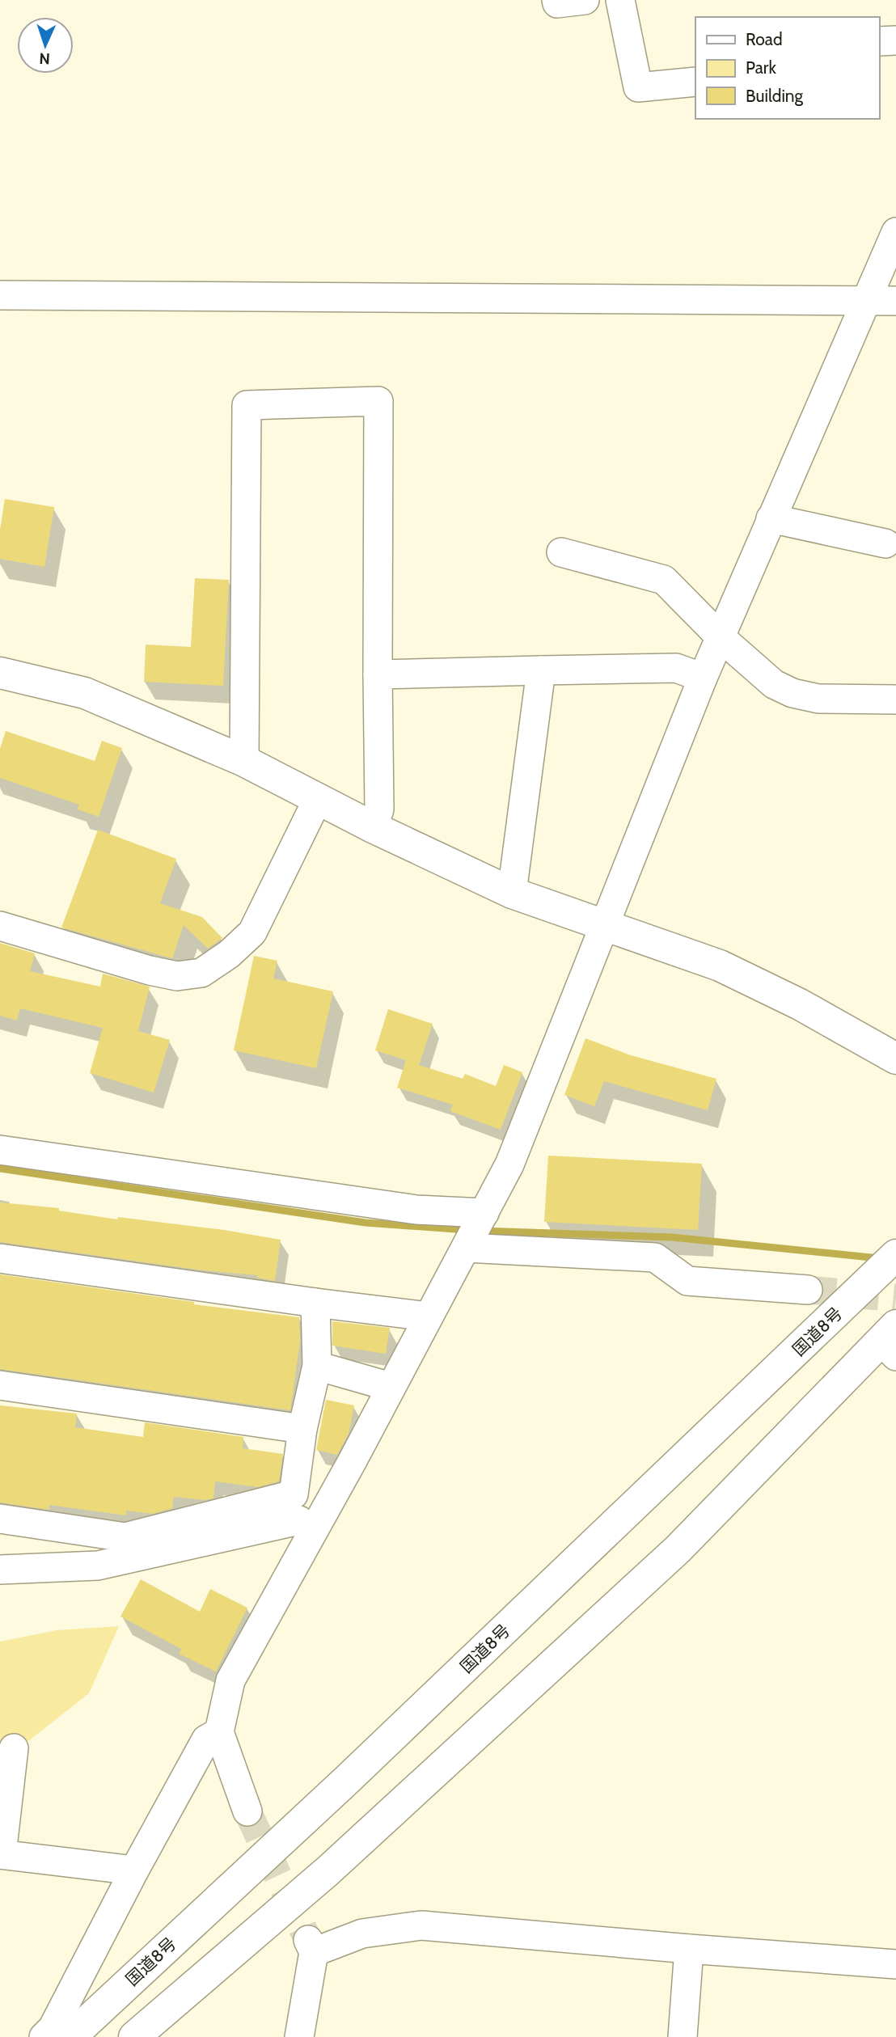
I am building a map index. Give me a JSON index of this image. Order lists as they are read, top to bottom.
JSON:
{
  "streets": {
    "main road": ["国道8号"]
  },
  "legend": ["Road", "Park", "Building"],
  "north": "bottom"
}
